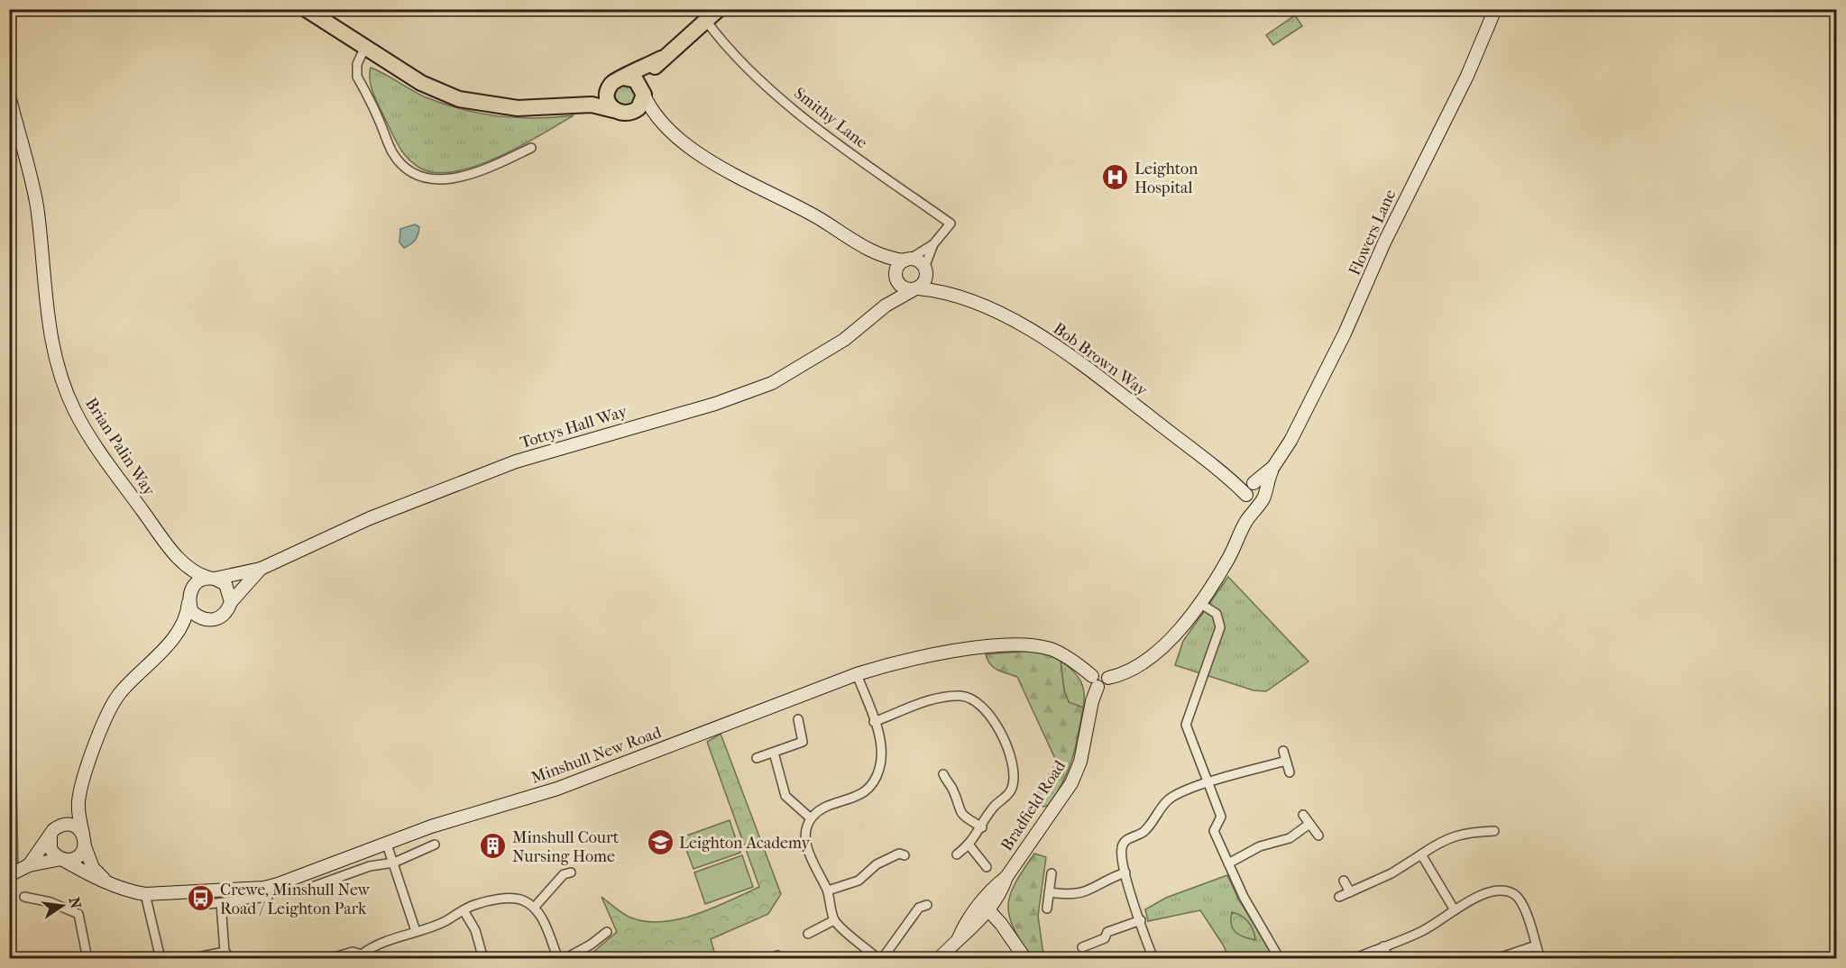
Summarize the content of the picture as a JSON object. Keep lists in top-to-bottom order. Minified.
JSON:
{"streets":{"street":["Smithy Lane","Flowers Lane","Bob Brown Way","Tottys Hall Way","Brian Palin Way","Minshull New Road","Bradfield Road"]},"crossings":[["Flowers Lane","Bob Brown Way"],["Bob Brown Way","Tottys Hall Way"],["Tottys Hall Way","Brian Palin Way"],["Minshull New Road","Bradfield Road"]],"places":{"hospital":["Leighton Hospital"],"school or university":["Leighton Academy"],"building":["Minshull Court Nursing Home"],"bus stop":["Crewe, Minshull New Road / Leighton Park"]},"north":"right"}
